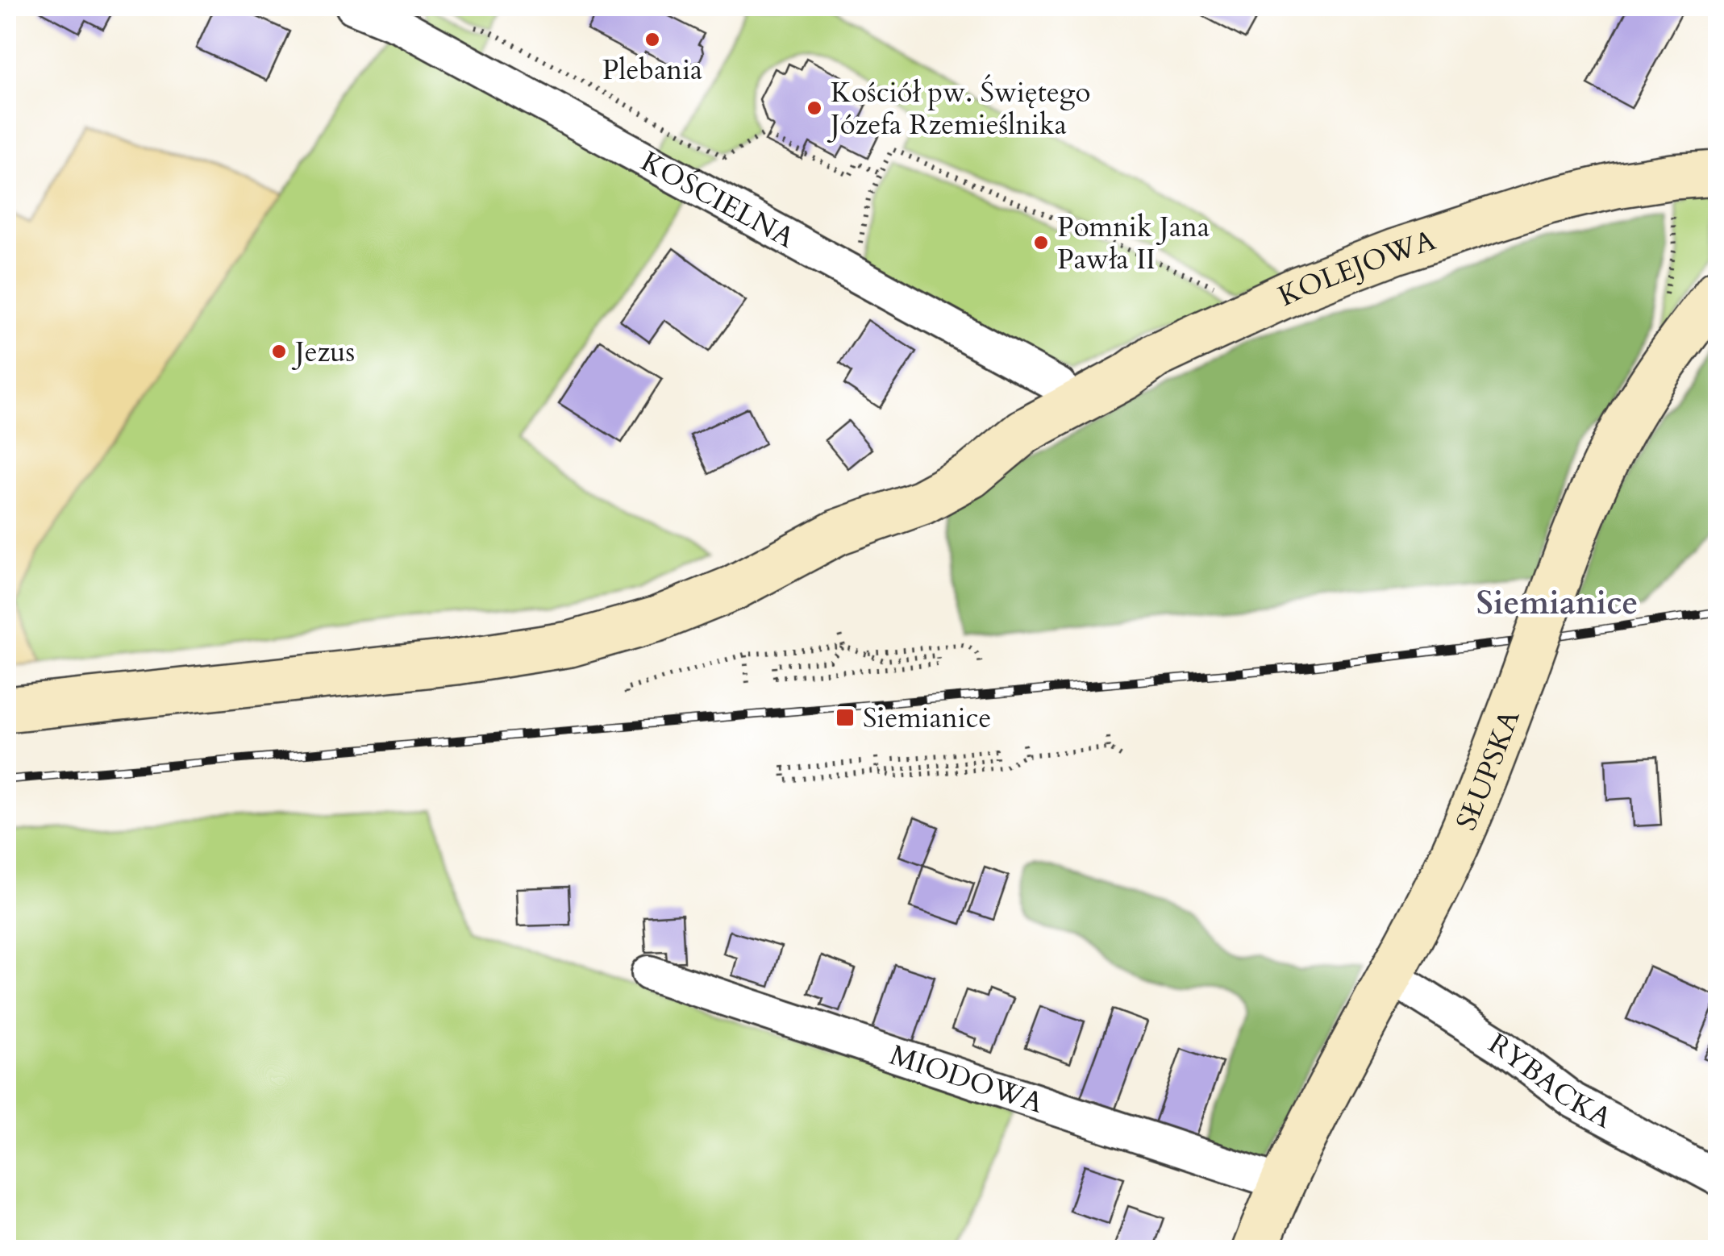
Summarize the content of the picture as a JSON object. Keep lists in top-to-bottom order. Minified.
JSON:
{"streets":{"street":["KOŚCIELNA","KOLEJOWA","SŁUPSKA","MIODOWA","RYBACKA"]},"crossings":[["KOŚCIELNA","KOLEJOWA"],["SŁUPSKA","MIODOWA"],["SŁUPSKA","RYBACKA"]],"districts":["Siemianice"],"places":{"other":["Plebania","Kościół pw. Świętego Józefa Rzemieślnika","Pomnik Jana Pawła II","Jezus"],"transit":["Siemianice"]}}
